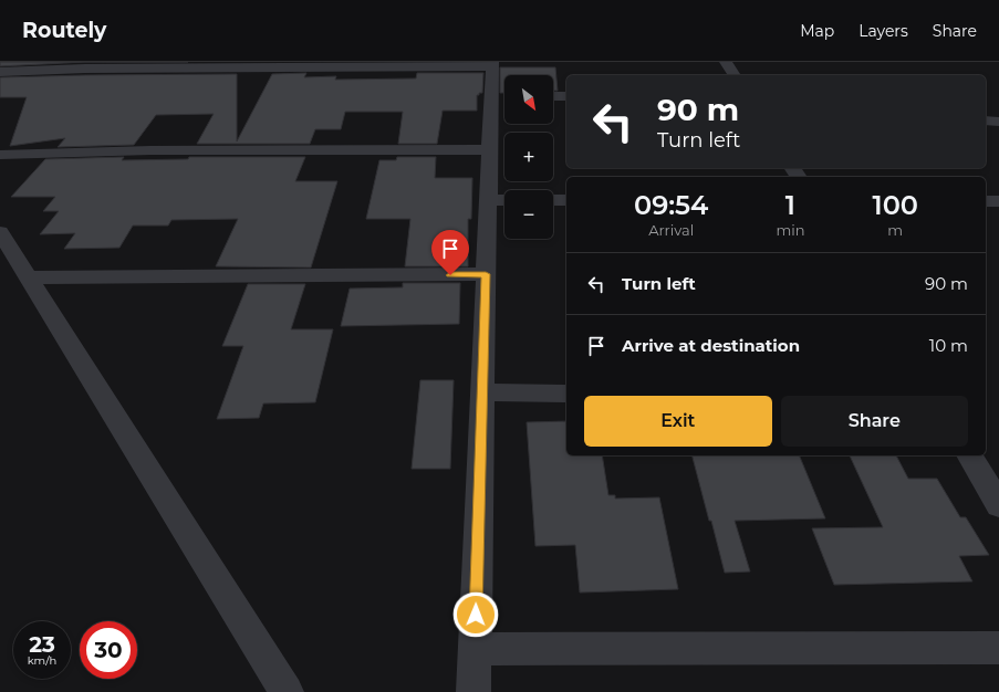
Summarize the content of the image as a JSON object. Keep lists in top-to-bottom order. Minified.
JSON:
{"north":"bottom right","page":{"header":"Routely","nav":["Map","Layers","Share"],"map_buttons":["+","−"],"turn":["90 m","Turn left"],"eta":["09:54","Arrival","1","min","100","m"],"list":[{"name":"Turn left","value":"90 m"},{"name":"Arrive at destination","value":"10 m"}],"buttons":["Exit","Share"],"speed":"23 km/h","limit":"30"}}
